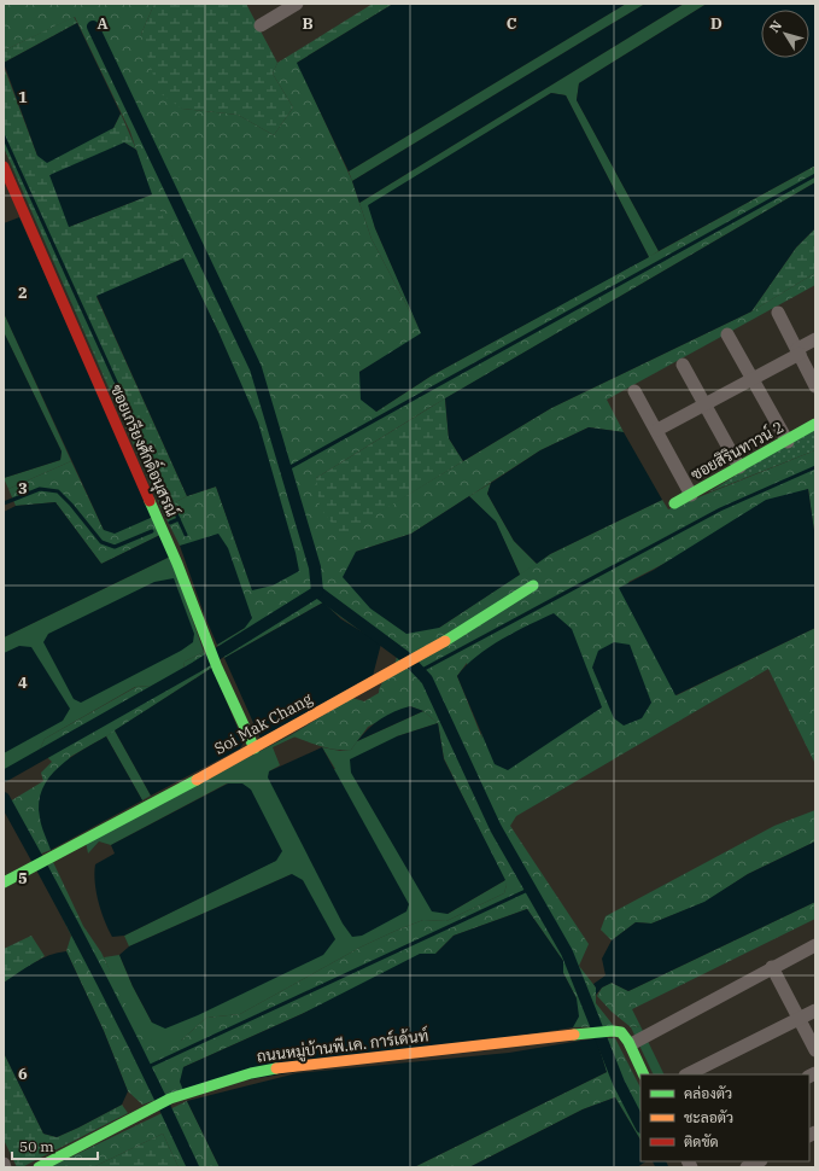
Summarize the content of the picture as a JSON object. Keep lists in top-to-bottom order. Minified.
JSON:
{"streets":{"street":["ซอยเกรียงศักดิ์อนุสรณ์","ซอยสิรินทาวน์ 2","Soi Mak Chang","ถนนหมู่บ้านพี.เค. การ์เด้นท์"]},"crossings":[["ซอยเกรียงศักดิ์อนุสรณ์","Soi Mak Chang"]],"legend":["คล่องตัว","ชะลอตัว","ติดขัด"],"scale_bar":"50 m","north":"top left","grid":{"columns":["A","B","C","D"],"rows":["1","2","3","4","5","6"]}}
